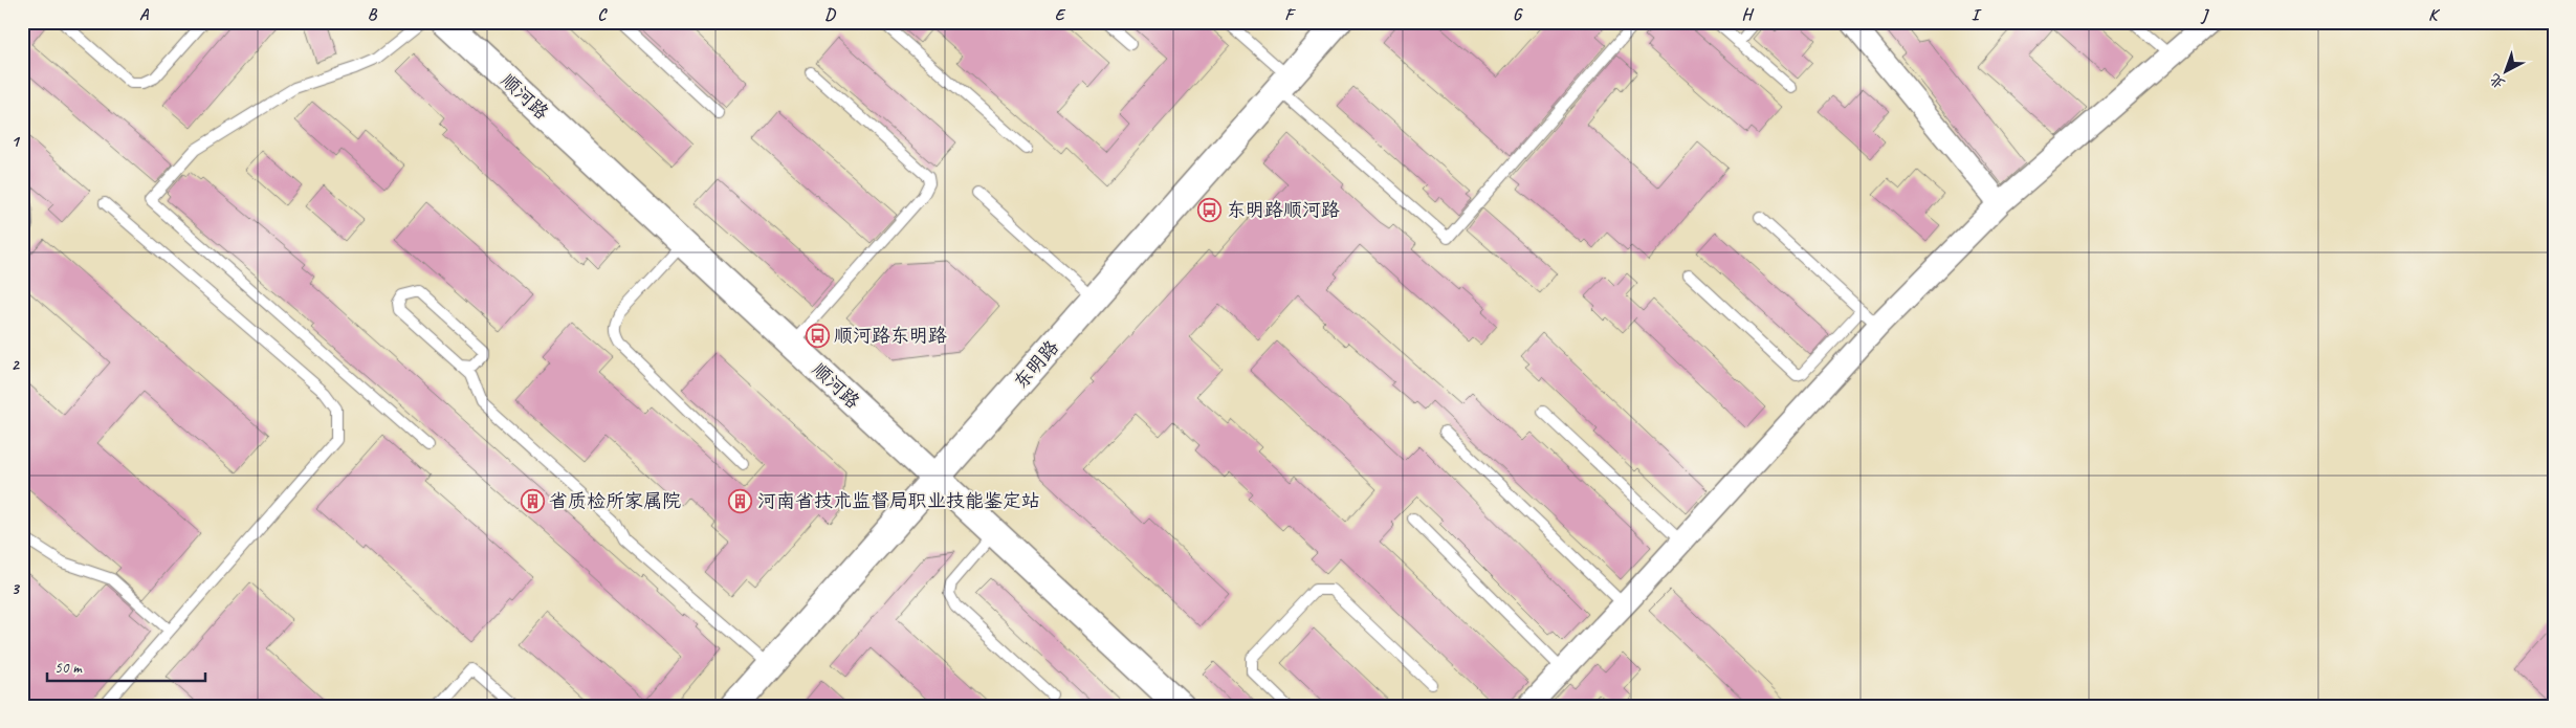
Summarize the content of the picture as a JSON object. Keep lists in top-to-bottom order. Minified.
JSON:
{"streets":{"street":["顺河路","东明路"]},"crossings":[["顺河路","东明路"]],"places":{"bus stop":["东明路顺河路","顺河路东明路"],"building":["省质检所家属院","河南省技术监督局职业技能鉴定站"]},"scale_bar":"50 m","north":"bottom left","grid":{"columns":["A","B","C","D","E","F","G","H","I","J","K"],"rows":["1","2","3"]}}
